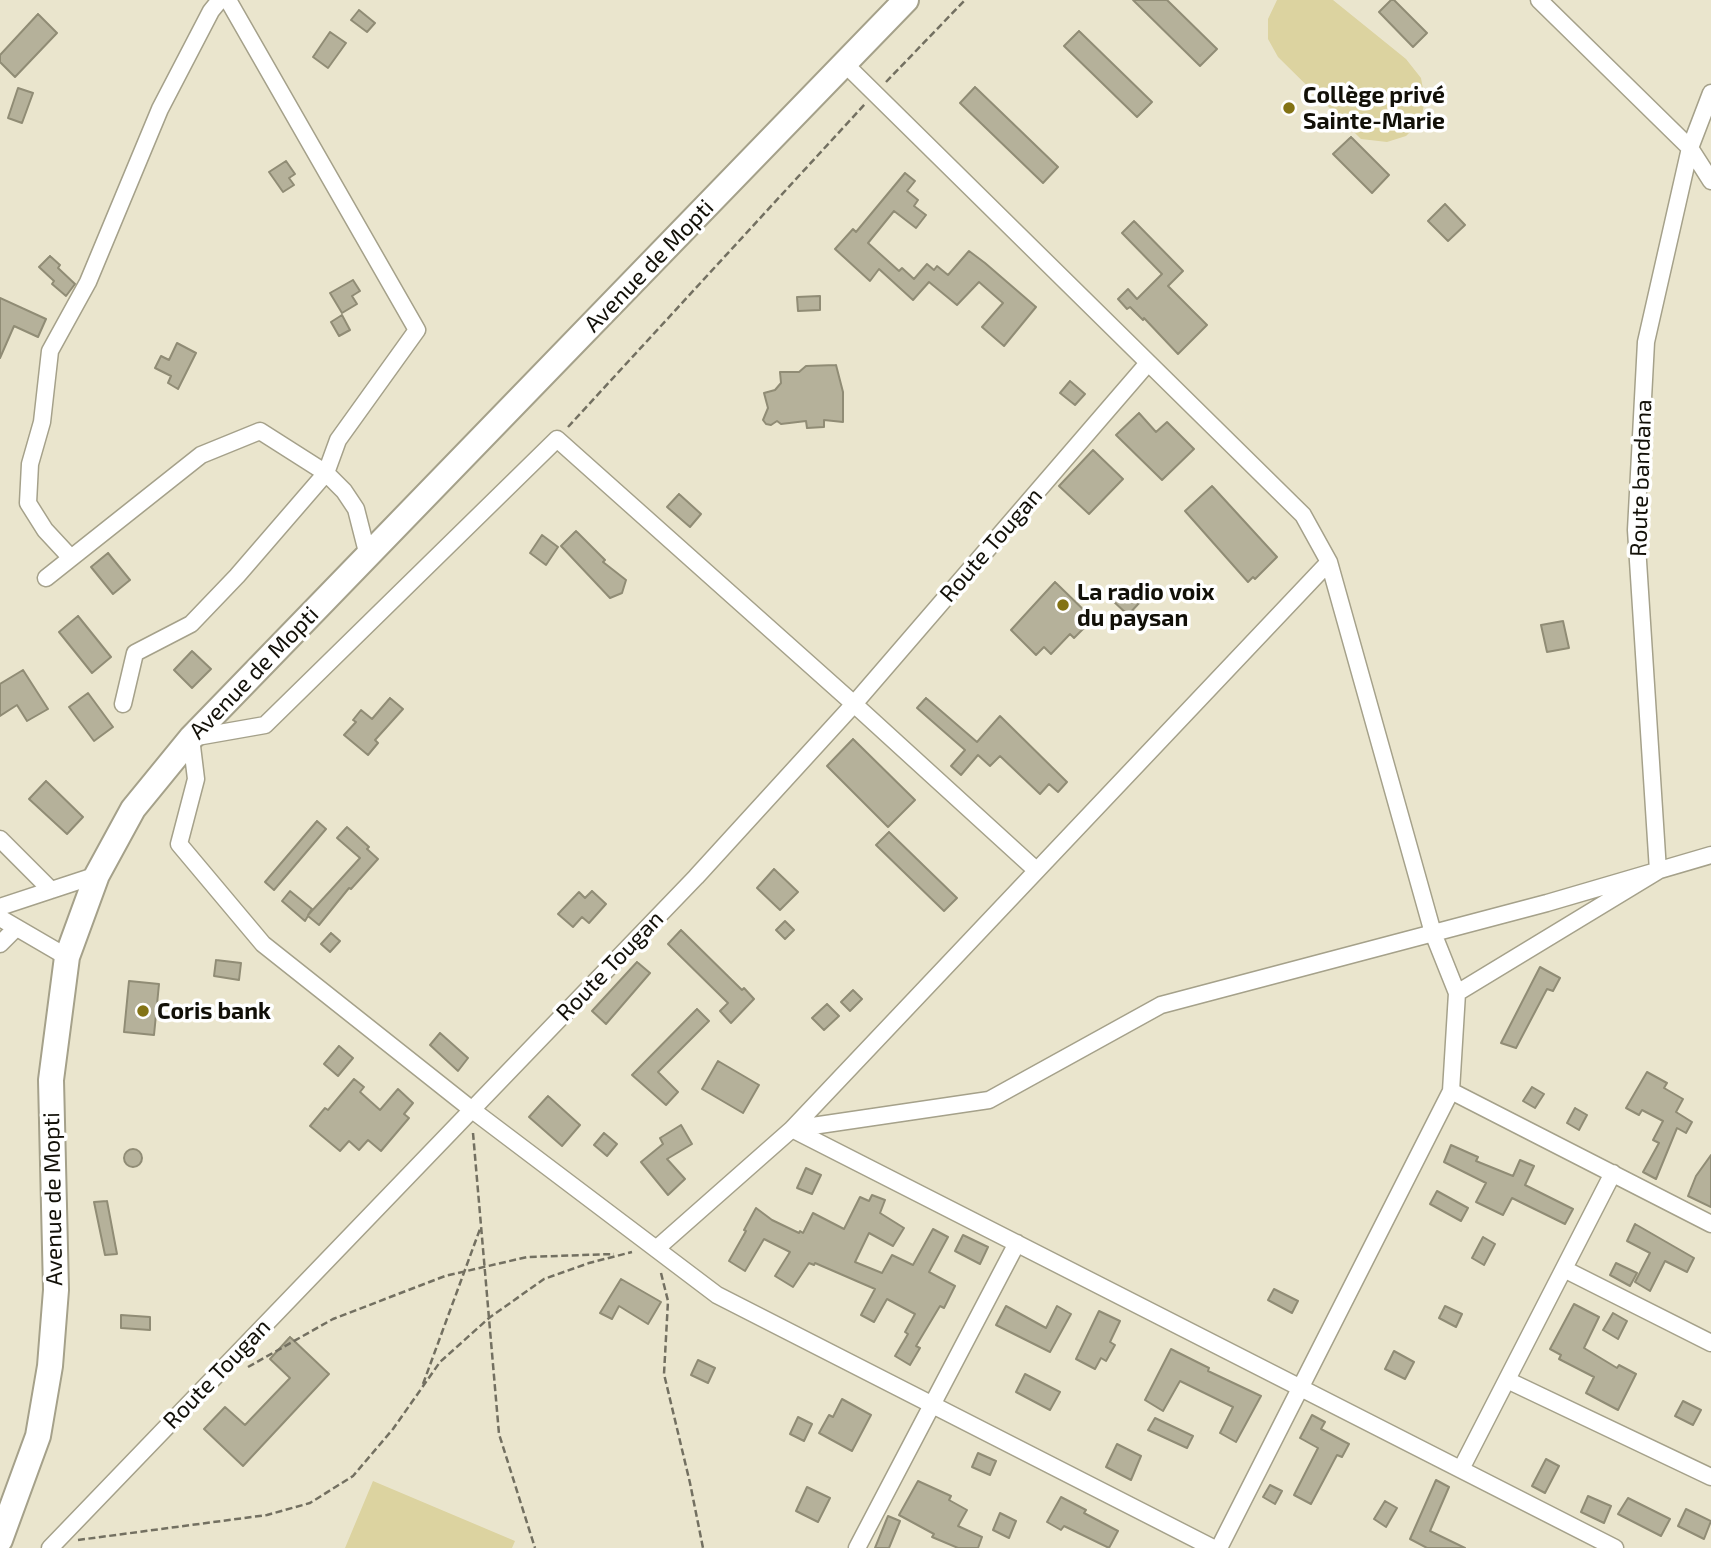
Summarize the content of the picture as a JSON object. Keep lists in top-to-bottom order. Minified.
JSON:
{"streets":{"main road":["Avenue de Mopti"],"street":["Route bandana","Route Tougan"]},"places":["Collège privé Sainte-Marie","La radio voix du paysan","Coris bank"]}
